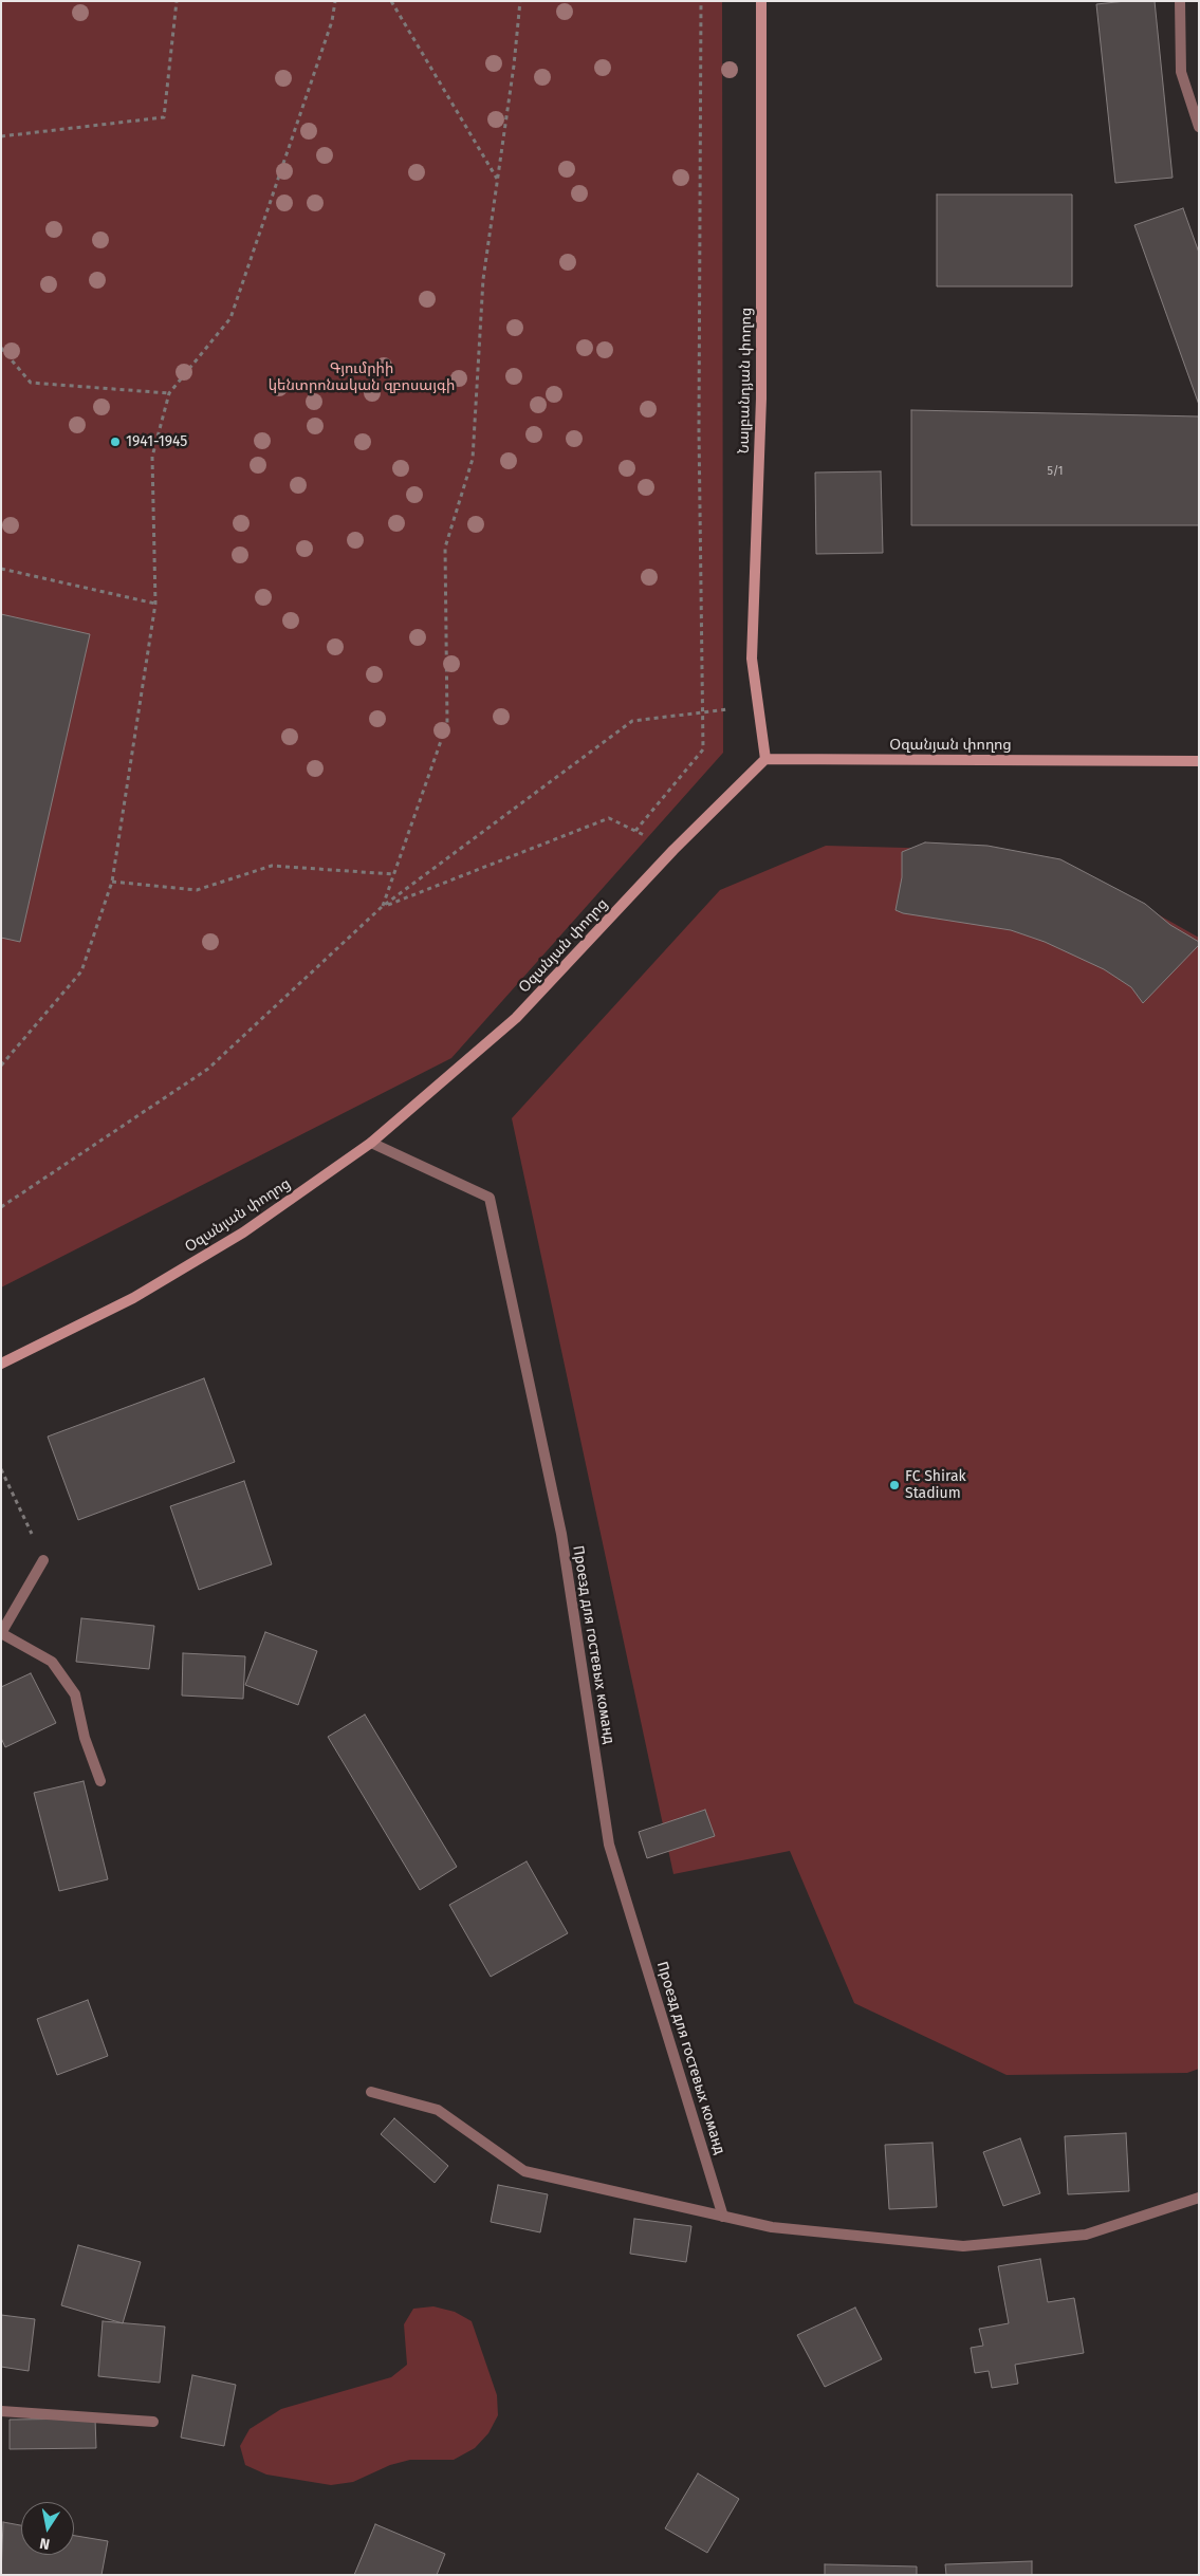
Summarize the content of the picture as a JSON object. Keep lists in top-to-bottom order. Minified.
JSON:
{"streets":{"main road":["Նալբանդյան փողոց","Օզանյան փողոց"],"street":["Проезд для гостевых команд"]},"crossings":[["Նալբանդյան փողոց","Օզանյան փողոց"],["Օզանյան փողոց","Проезд для гостевых команд"]],"parks":["Գյումրիի կենտրոնական զբոսայգի"],"places":["1941-1945","FC Shirak Stadium"],"house_numbers":["5/1"],"north":"bottom"}
